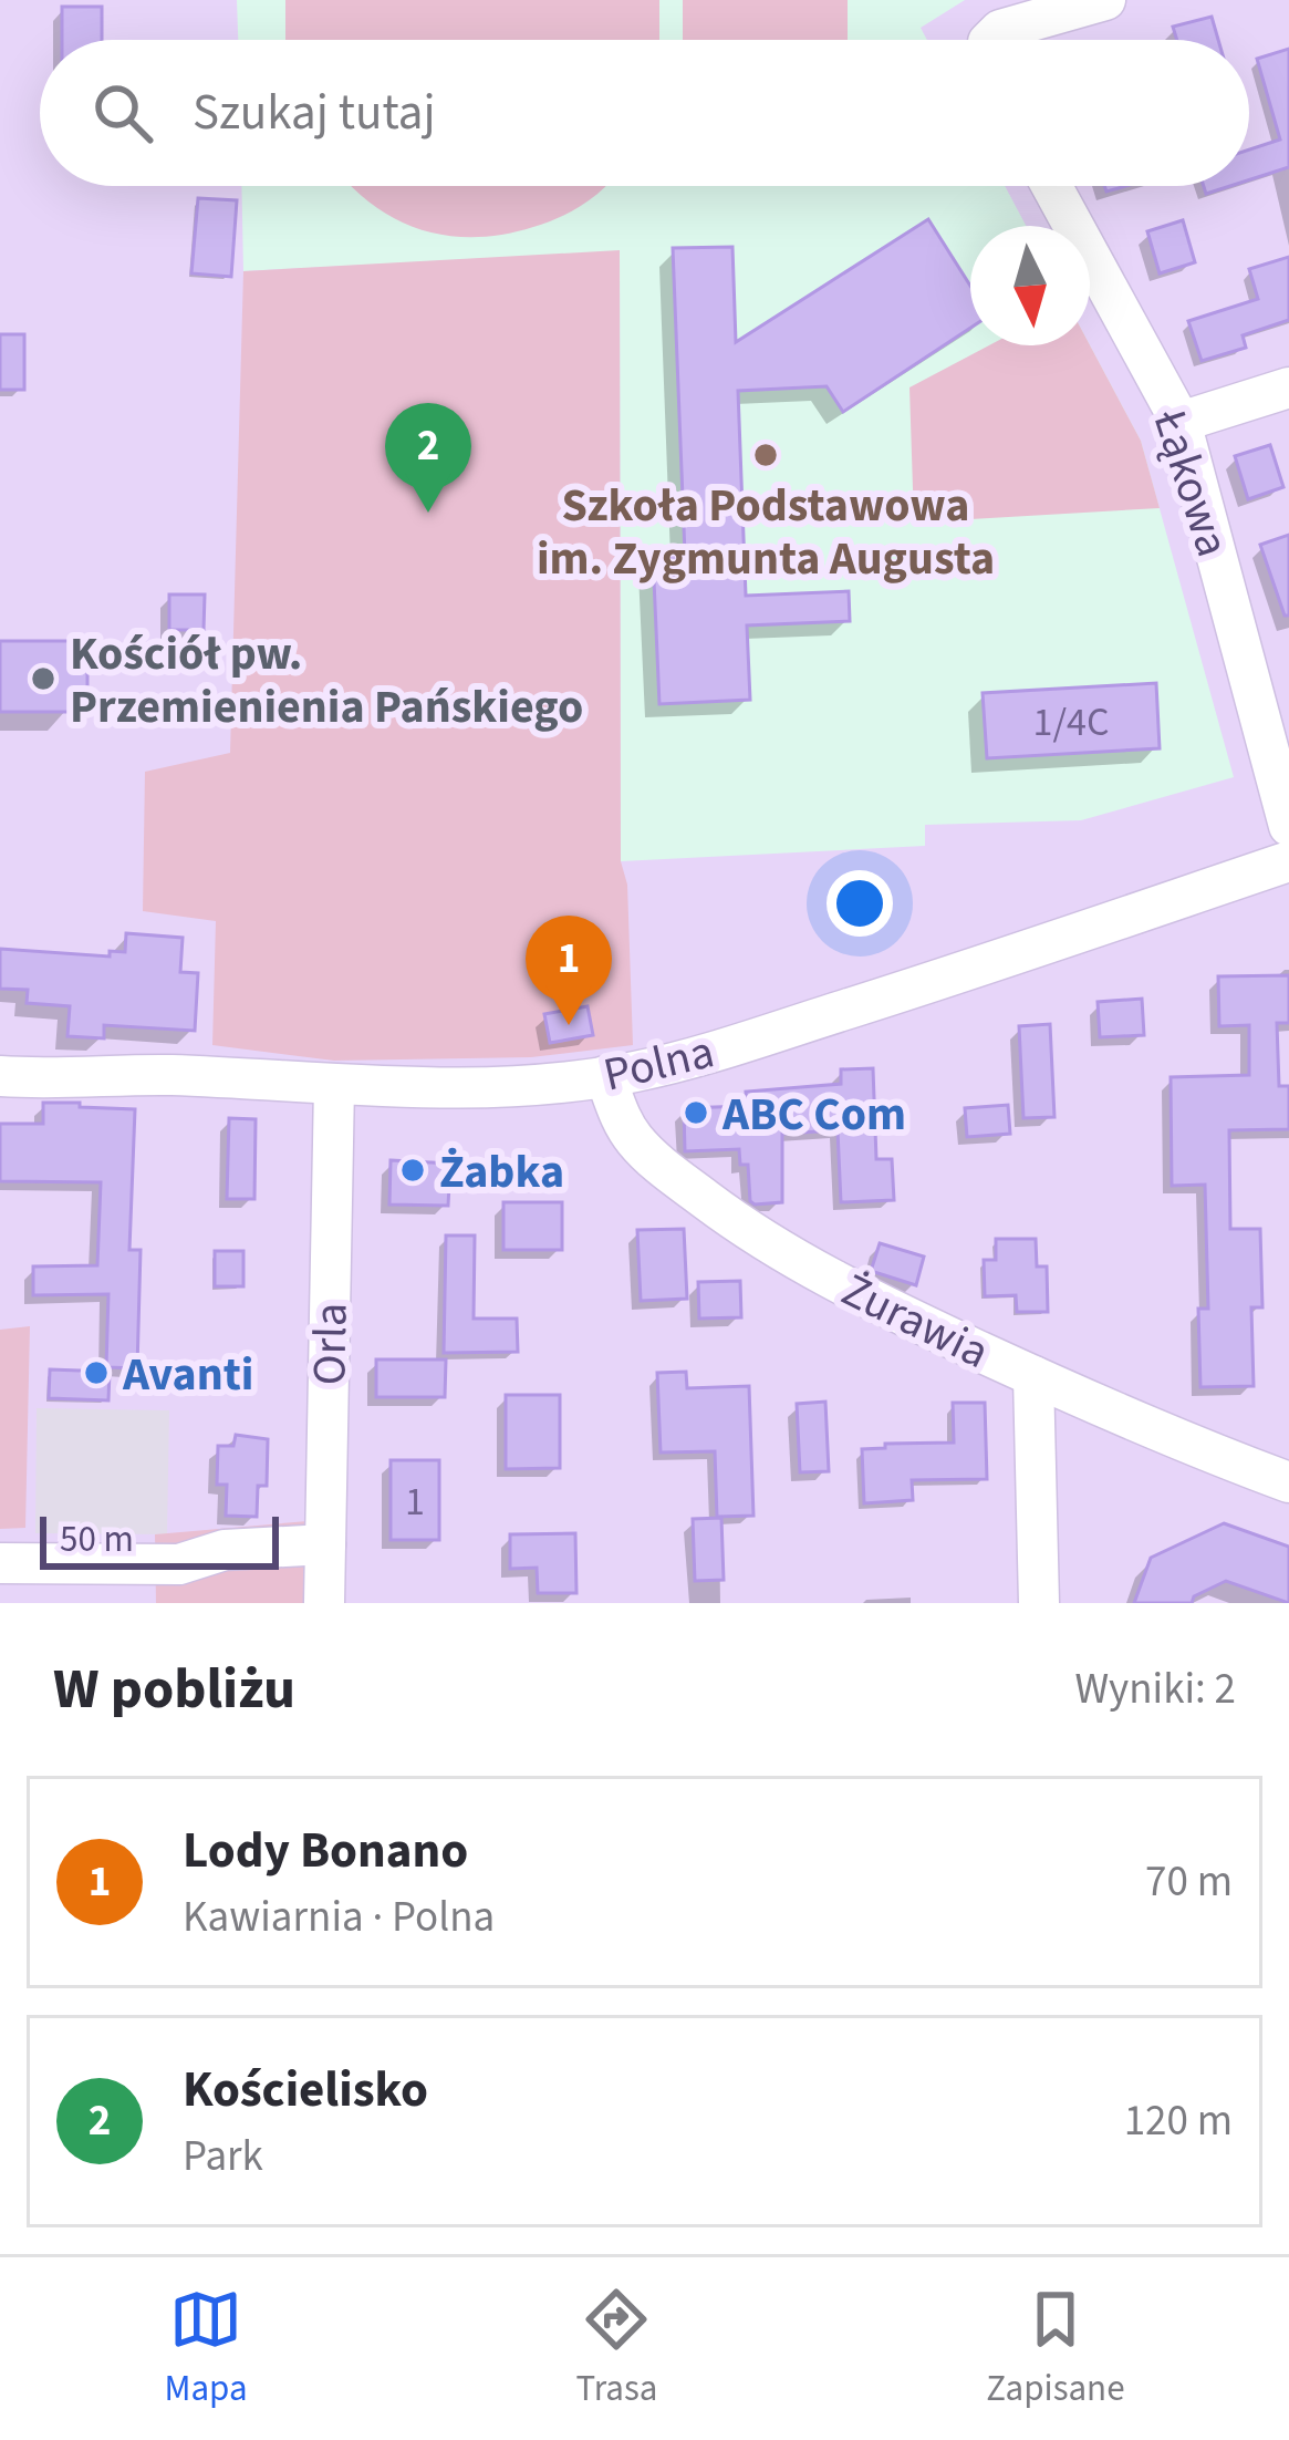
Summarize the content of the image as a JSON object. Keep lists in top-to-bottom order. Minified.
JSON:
{"streets":{"street":["Łąkowa","Polna","Żurawia","Orla"]},"crossings":[["Polna","Żurawia"],["Polna","Orla"]],"places":["Szkoła Podstawowa im. Zygmunta Augusta","Kościół pw. Przemienienia Pańskiego","ABC Com","Żabka","Avanti"],"house_numbers":["1/4C","1"],"scale_bar":"50 m","north":"bottom","page":{"search":"Szukaj tutaj","pins":["2","1"],"scale":"50 m","heading":["W pobliżu","Wyniki: 2"],"list":[{"mark":"1","name":"Lody Bonano","note":"Kawiarnia · Polna","value":"70 m"},{"mark":"2","name":"Kościelisko","note":"Park","value":"120 m"}],"nav":["Mapa","Trasa","Zapisane"]}}
